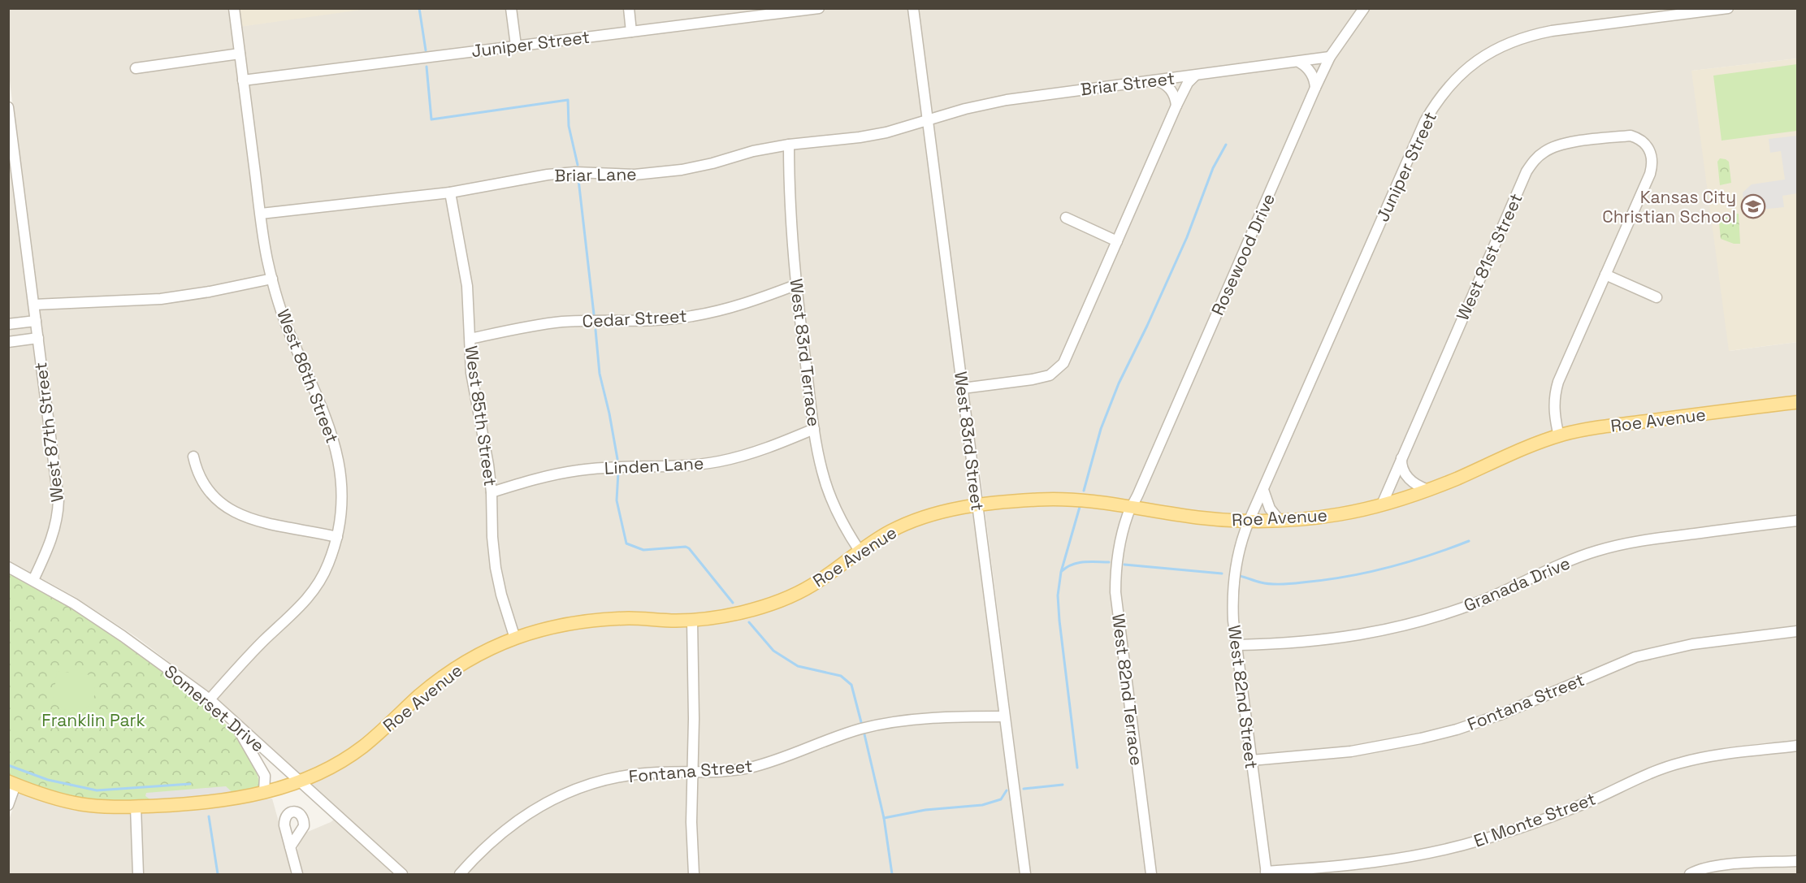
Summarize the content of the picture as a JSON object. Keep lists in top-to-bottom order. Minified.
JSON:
{"streets":{"main road":["Roe Avenue"],"street":["Juniper Street","Briar Street","Briar Lane","Rosewood Drive","West 81st Street","Cedar Street","West 83rd Terrace","West 86th Street","West 85th Street","West 87th Street","West 83rd Street","Linden Lane","Granada Drive","West 82nd Terrace","West 82nd Street","Fontana Street","Somerset Drive","El Monte Street"]},"crossings":[["Juniper Street","West 86th Street"],["Juniper Street","Roe Avenue"],["Juniper Street","West 82nd Street"],["Briar Street","Briar Lane"],["Briar Street","Rosewood Drive"],["Briar Street","West 83rd Street"],["Briar Lane","West 83rd Terrace"],["Briar Lane","West 86th Street"],["Briar Lane","West 85th Street"],["Briar Lane","West 83rd Street"],["Rosewood Drive","Roe Avenue"],["Rosewood Drive","West 82nd Terrace"],["West 81st Street","Roe Avenue"],["Cedar Street","West 83rd Terrace"],["Cedar Street","West 85th Street"],["West 83rd Terrace","Roe Avenue"],["West 83rd Terrace","Linden Lane"],["West 86th Street","Somerset Drive"],["West 85th Street","Roe Avenue"],["West 85th Street","Linden Lane"],["Roe Avenue","West 83rd Street"],["Roe Avenue","West 82nd Terrace"],["Roe Avenue","West 82nd Street"],["Roe Avenue","Somerset Drive"],["West 87th Street","Somerset Drive"],["West 83rd Street","Fontana Street"],["Granada Drive","West 82nd Street"],["West 82nd Street","Fontana Street"],["West 82nd Street","El Monte Street"]],"parks":["Franklin Park"],"places":{"school or university":["Kansas City Christian School"]}}
